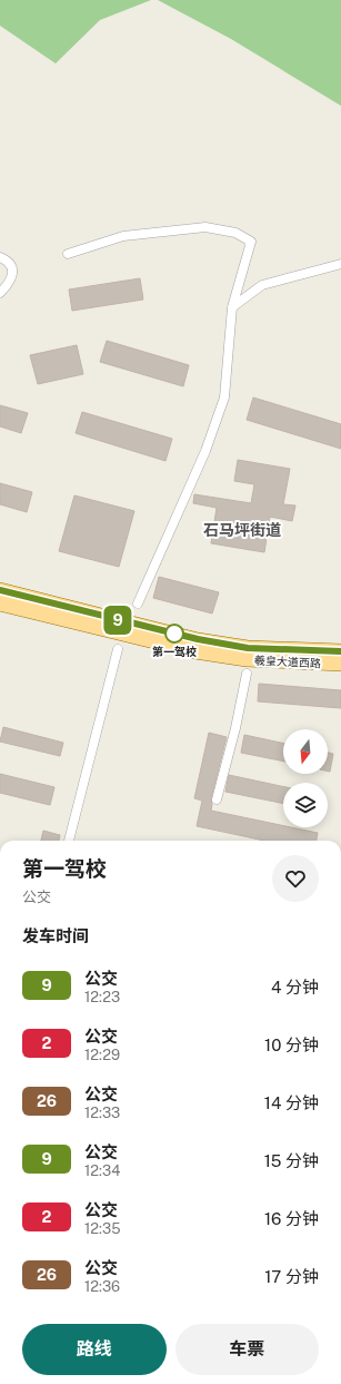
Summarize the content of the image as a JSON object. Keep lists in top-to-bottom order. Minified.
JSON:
{"streets":{"main road":["羲皇大道西路"]},"districts":["石马坪街道"],"places":["第一驾校"],"lines":["bus line 9"],"north":"bottom","page":{"on_map":"9","heading":[["第一驾校","公交"],"发车时间"],"list":[{"mark":"9","name":"公交","note":"12:23","value":"4 分钟"},{"mark":"2","name":"公交","note":"12:29","value":"10 分钟"},{"mark":"26","name":"公交","note":"12:33","value":"14 分钟"},{"mark":"9","name":"公交","note":"12:34","value":"15 分钟"},{"mark":"2","name":"公交","note":"12:35","value":"16 分钟"},{"mark":"26","name":"公交","note":"12:36","value":"17 分钟"}],"buttons":["路线","车票"]}}
